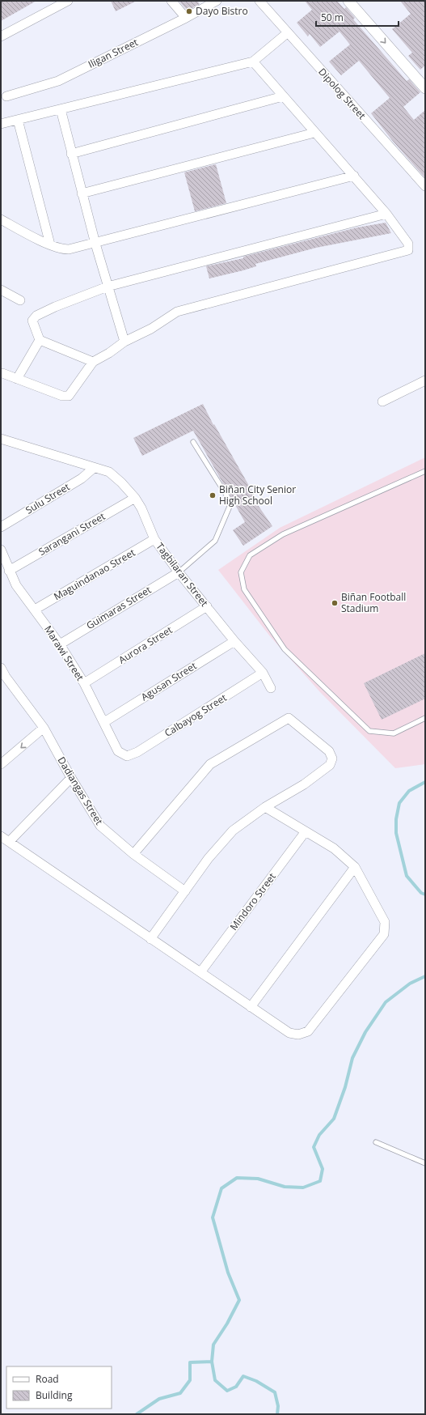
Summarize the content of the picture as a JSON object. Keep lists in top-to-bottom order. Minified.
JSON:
{"streets":{"street":["Iligan Street","Dipolog Street","Sulu Street","Sarangani Street","Maguindanao Street","Tagbilaran Street","Guimaras Street","Aurora Street","Marawi Street","Agusan Street","Calbayog Street","Dadiangas Street","Mindoro Street"]},"crossings":[["Sulu Street","Tagbilaran Street"],["Sarangani Street","Tagbilaran Street"],["Sarangani Street","Marawi Street"],["Maguindanao Street","Tagbilaran Street"],["Maguindanao Street","Marawi Street"],["Tagbilaran Street","Guimaras Street"],["Tagbilaran Street","Aurora Street"],["Tagbilaran Street","Agusan Street"],["Tagbilaran Street","Calbayog Street"],["Guimaras Street","Marawi Street"],["Aurora Street","Marawi Street"],["Marawi Street","Agusan Street"],["Marawi Street","Calbayog Street"]],"places":["Dayo Bistro","Biñan City Senior High School","Biñan Football Stadium"],"legend":["Road","Building"],"scale_bar":"50 m"}
